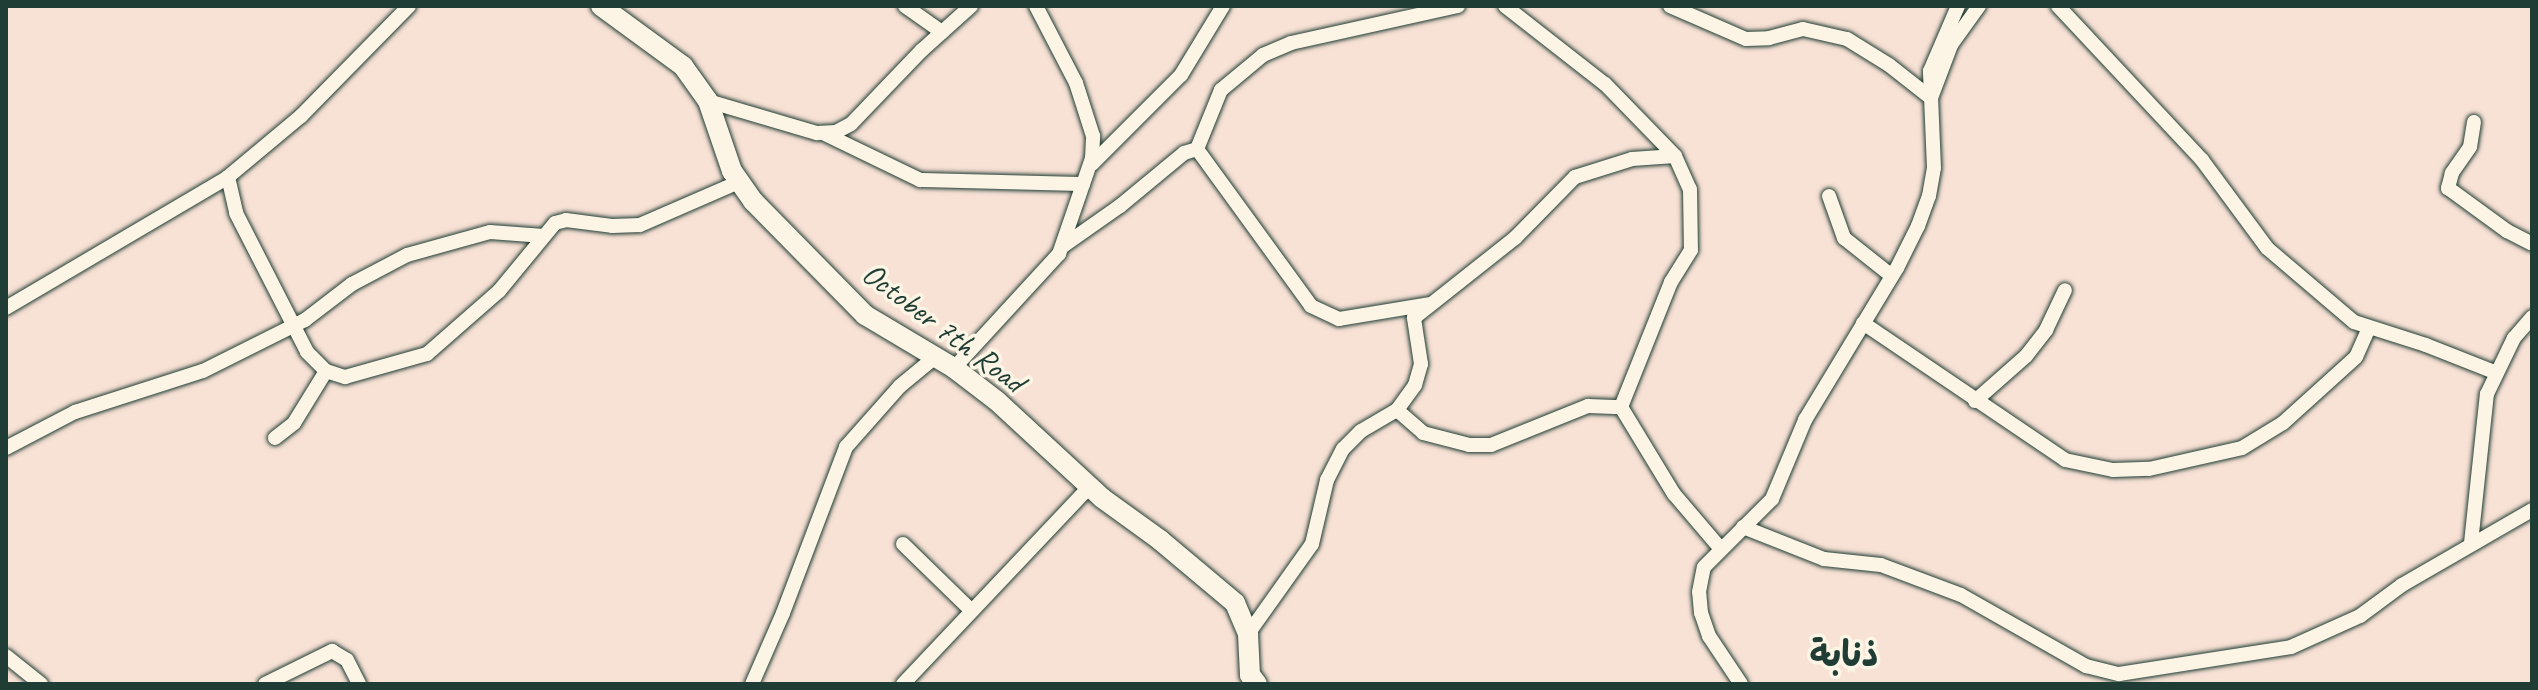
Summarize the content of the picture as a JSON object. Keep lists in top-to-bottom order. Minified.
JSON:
{"streets":{"street":["October 7th Road"]},"districts":["ذنابة"]}
